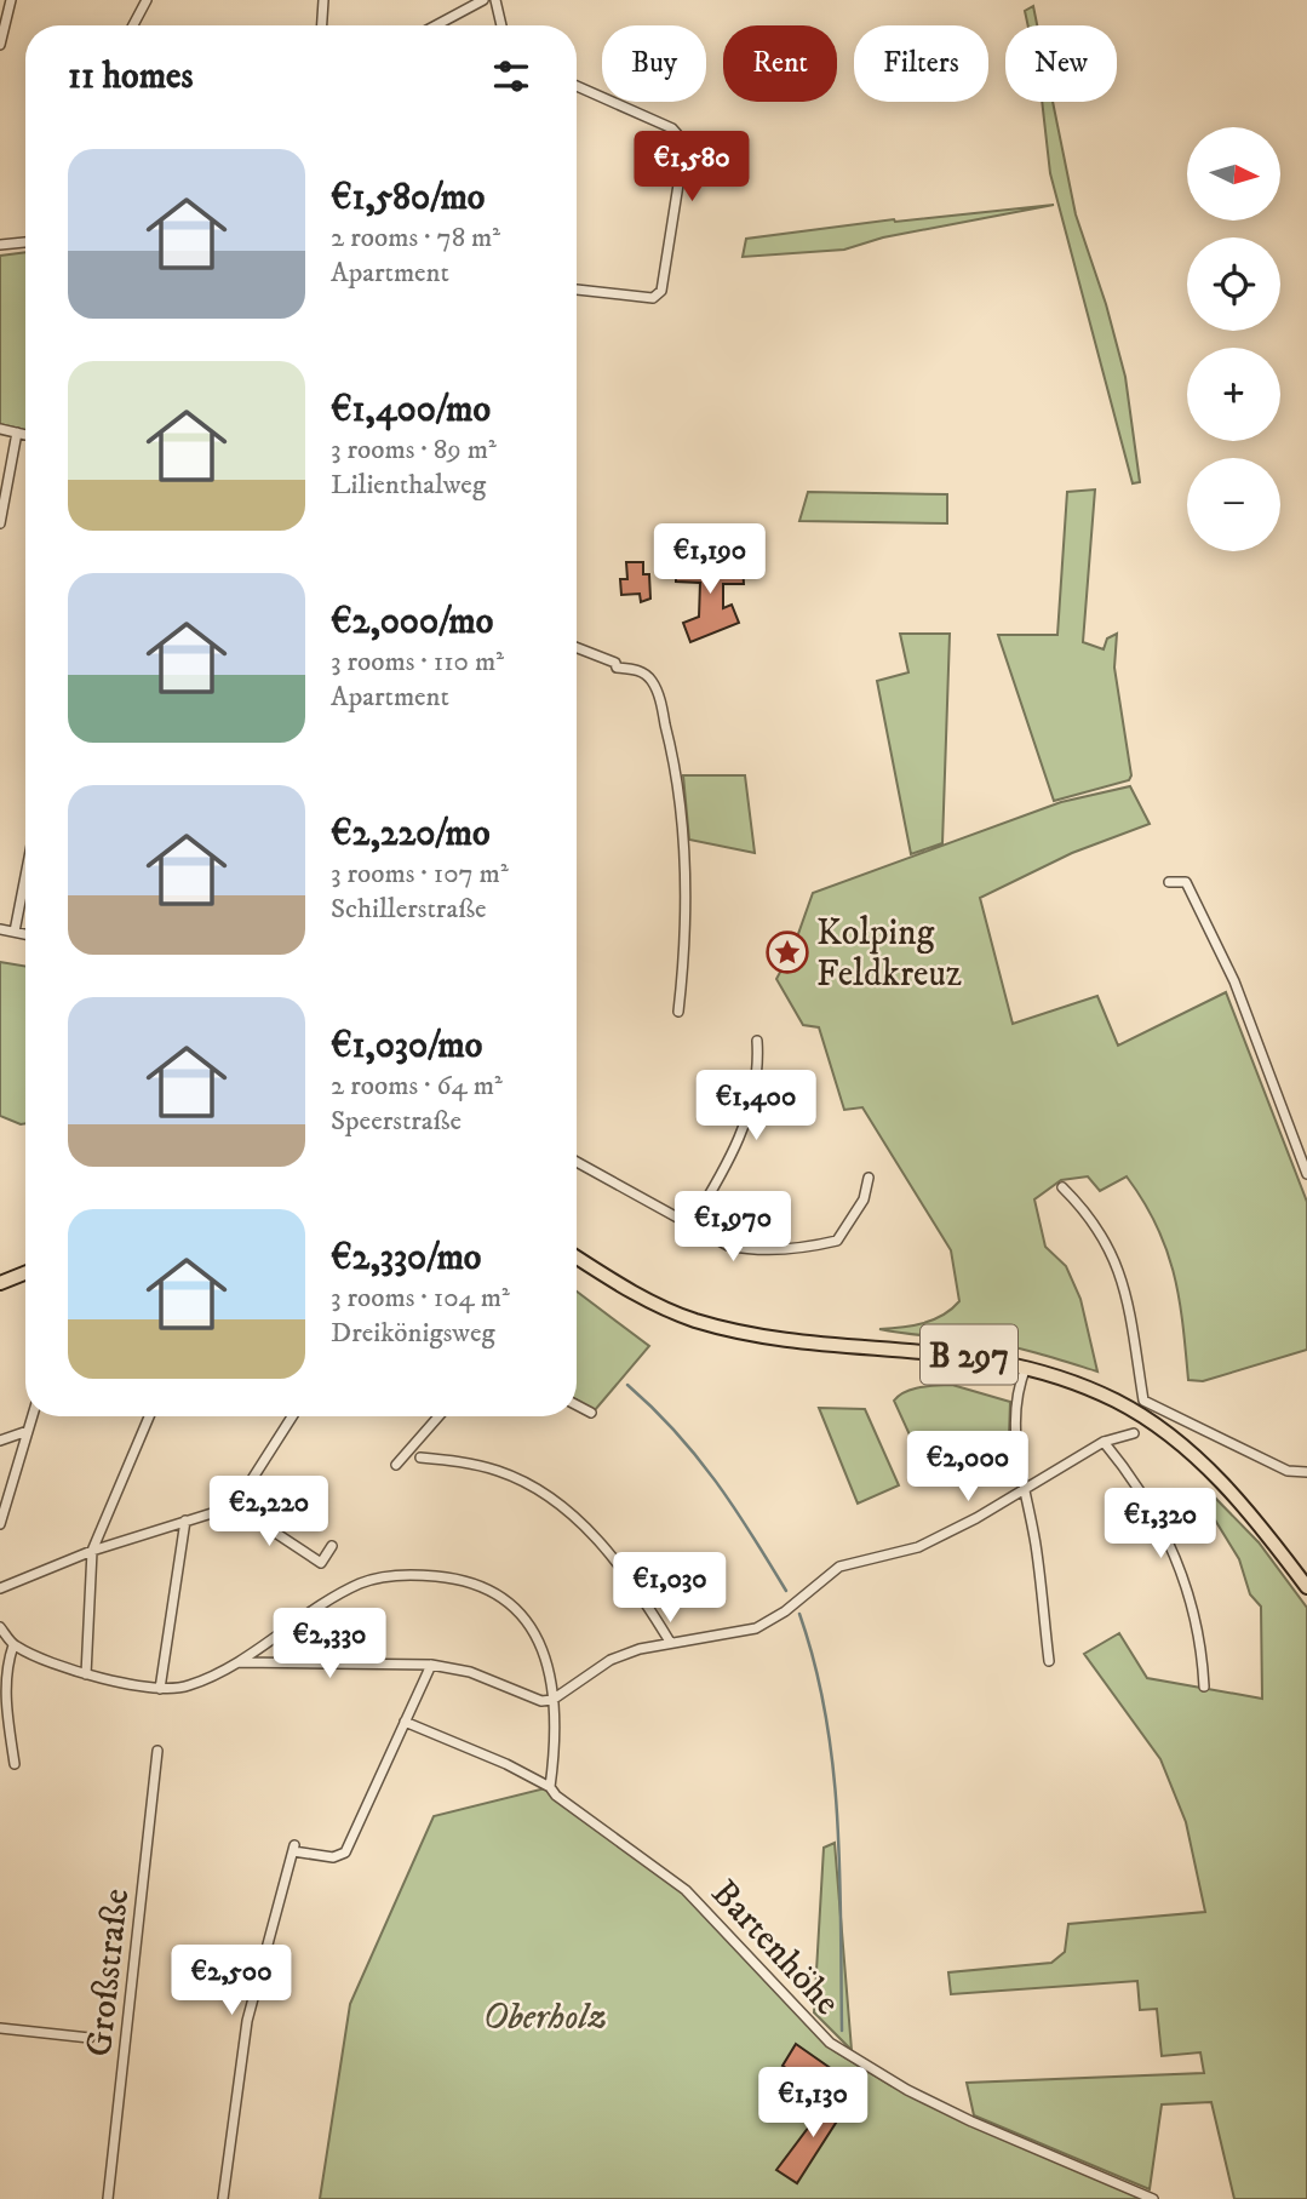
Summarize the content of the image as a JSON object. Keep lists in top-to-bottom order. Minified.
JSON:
{"streets":{"main road":["B 297"],"street":["Bartenhöhe","Großstraße"]},"parks":["Oberholz"],"places":{"place":["Kolping Feldkreuz"]},"north":"right","page":{"chip":["Buy","Rent","Filters","New"],"heading":"11 homes","map_buttons":["+","−"],"list":[{"name":"€1,580/mo","note":"2 rooms · 78 m² · Apartment"},{"name":"€1,400/mo","note":"3 rooms · 89 m² · Lilienthalweg"},{"name":"€2,000/mo","note":"3 rooms · 110 m² · Apartment"},{"name":"€2,220/mo","note":"3 rooms · 107 m² · Schillerstraße"},{"name":"€1,030/mo","note":"2 rooms · 64 m² · Speerstraße"},{"name":"€2,330/mo","note":"3 rooms · 104 m² · Dreikönigsweg"}],"price":["€1,580","€1,190","€1,400","€1,970","€2,000","€2,220","€1,320","€1,030","€2,330","€2,500","€1,130"]}}
